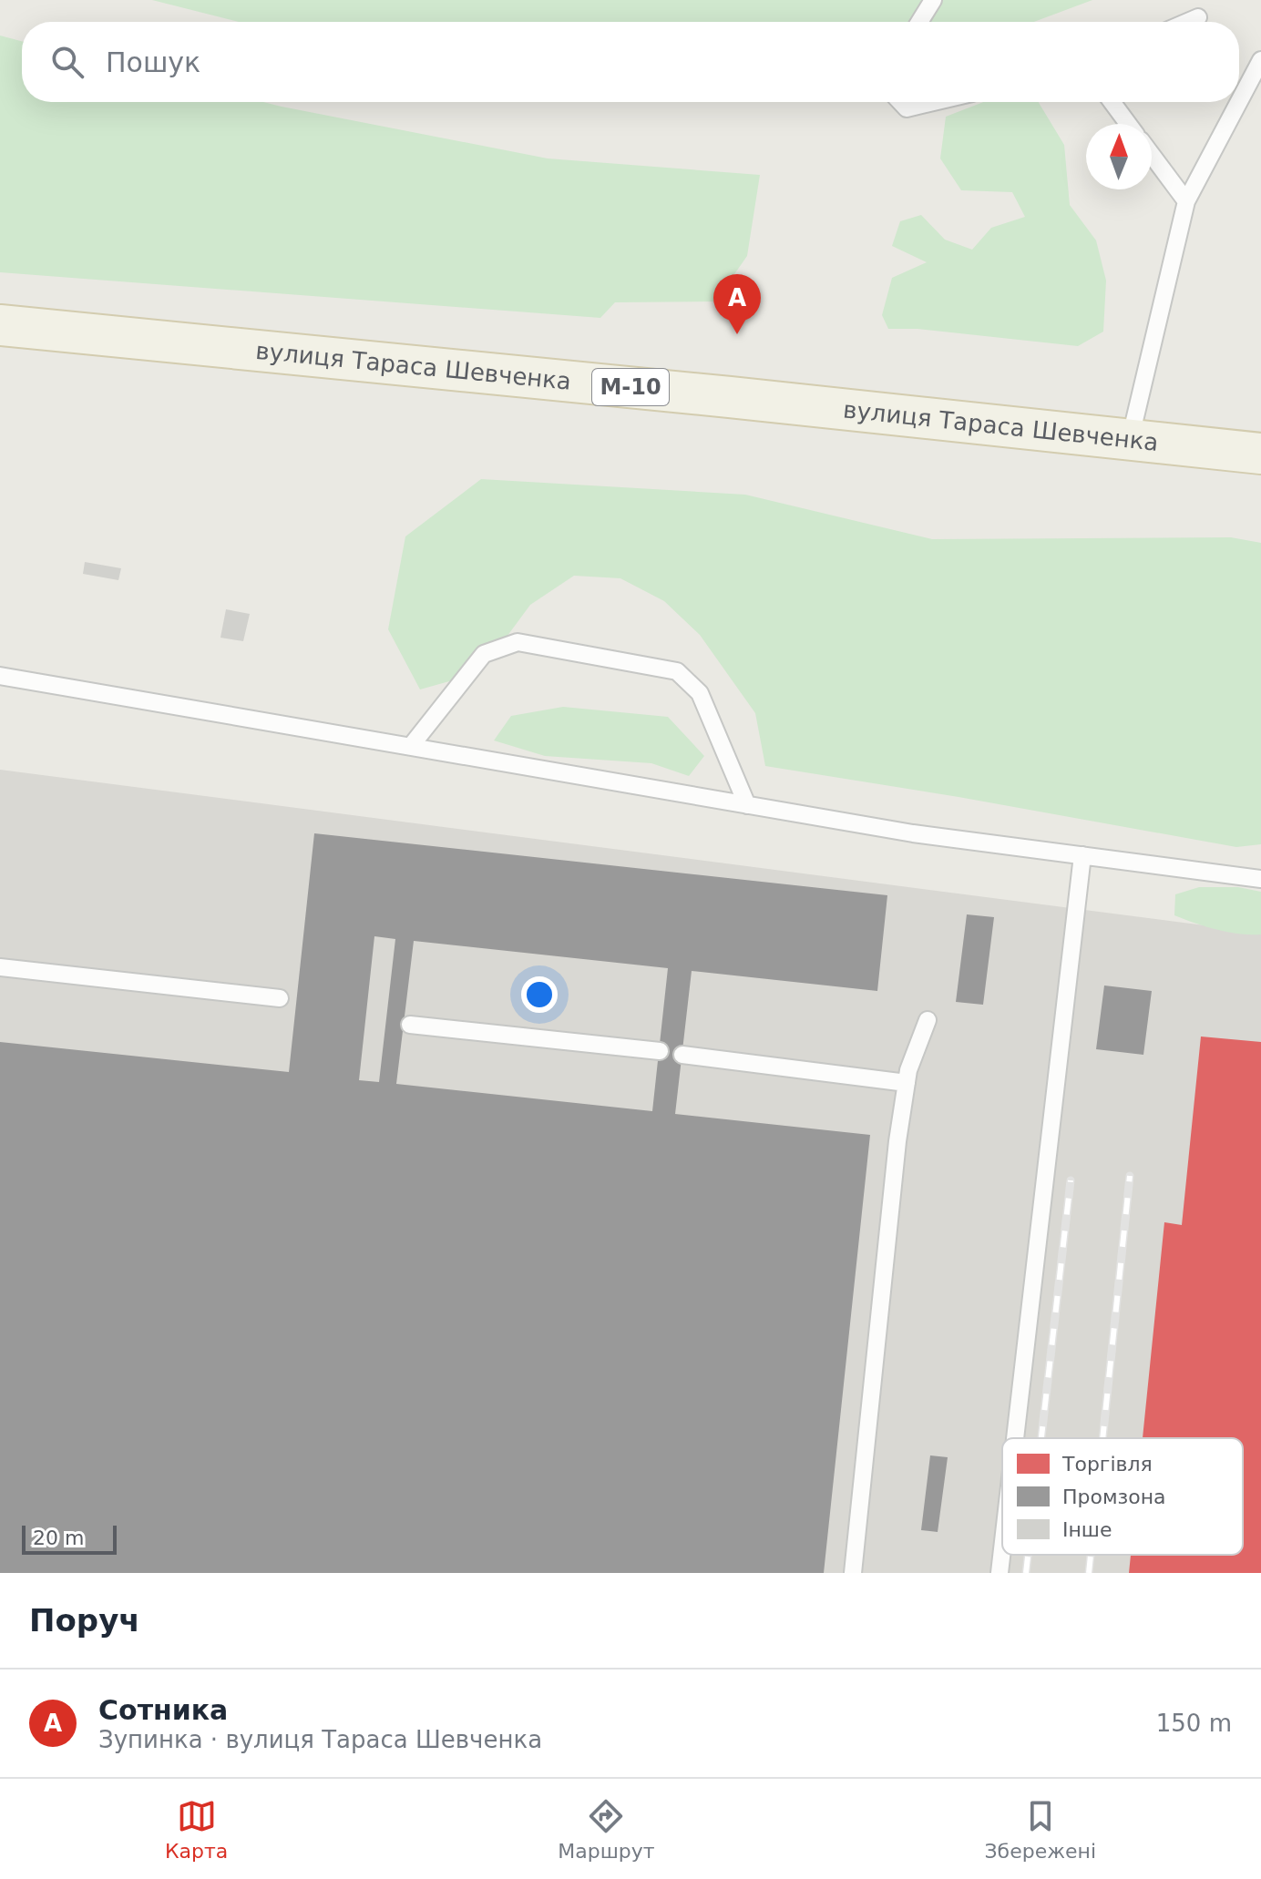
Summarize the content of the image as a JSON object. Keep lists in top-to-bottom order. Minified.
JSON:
{"streets":{"main road":["вулиця Тараса Шевченка","М-10"]},"legend":["Торгівля","Промзона","Інше"],"scale_bar":"20 m","north":"top","page":{"search":"Пошук","pins":"A","scale":"20 m","heading":"Поруч","list":[{"mark":"A","name":"Сотника","note":"Зупинка · вулиця Тараса Шевченка","value":"150 m"}],"nav":["Карта","Маршрут","Збережені"]}}
